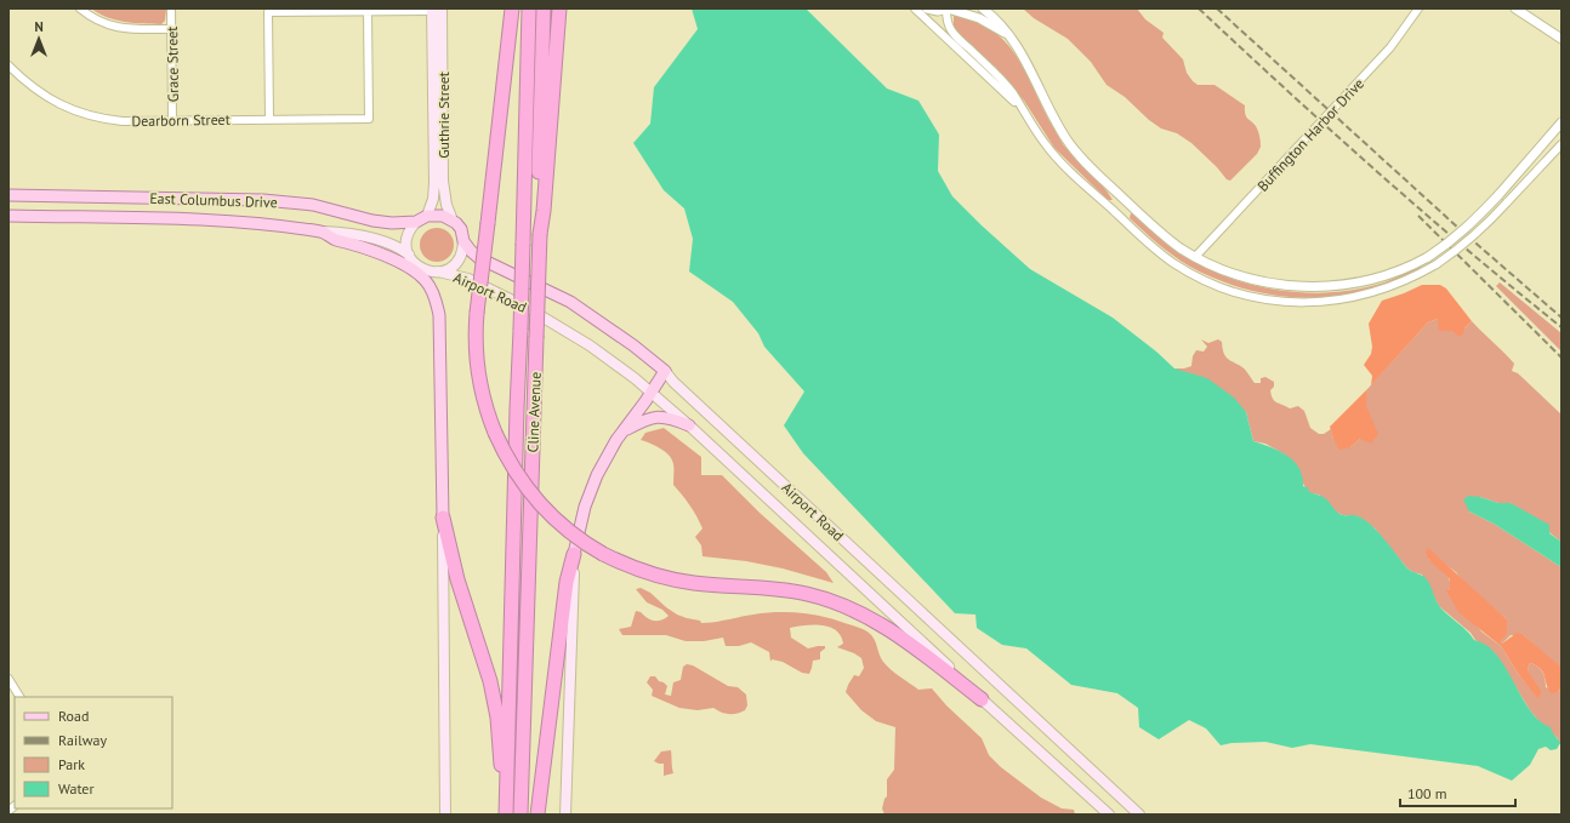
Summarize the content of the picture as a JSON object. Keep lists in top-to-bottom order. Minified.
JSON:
{"streets":{"highway":["Cline Avenue"],"main road":["Guthrie Street","East Columbus Drive","Airport Road"],"street":["Grace Street","Dearborn Street","Buffington Harbor Drive"]},"crossings":[["Grace Street","Dearborn Street"],["Guthrie Street","East Columbus Drive"],["Guthrie Street","Airport Road"],["East Columbus Drive","Airport Road"]],"legend":["Road","Railway","Park","Water"],"scale_bar":"100 m","north":"top"}
